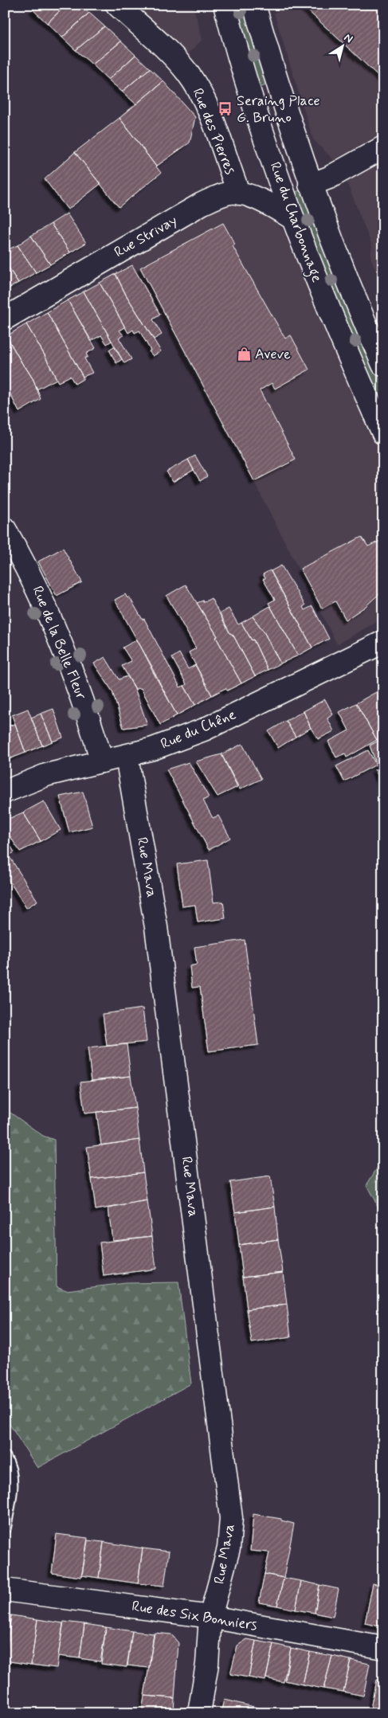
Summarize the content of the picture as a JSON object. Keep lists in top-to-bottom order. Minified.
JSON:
{"streets":{"street":["Rue des Pierres","Rue du Charbonnage","Rue Strivay","Rue de la Belle Fleur","Rue du Chêne","Rue Mava","Rue des Six Bonniers"]},"crossings":[["Rue des Pierres","Rue Strivay"],["Rue du Charbonnage","Rue Strivay"],["Rue de la Belle Fleur","Rue du Chêne"],["Rue du Chêne","Rue Mava"],["Rue Mava","Rue des Six Bonniers"]],"places":{"bus stop":["Seraing Place G. Bruno"],"shop":["Aveve"]},"north":"top right"}
